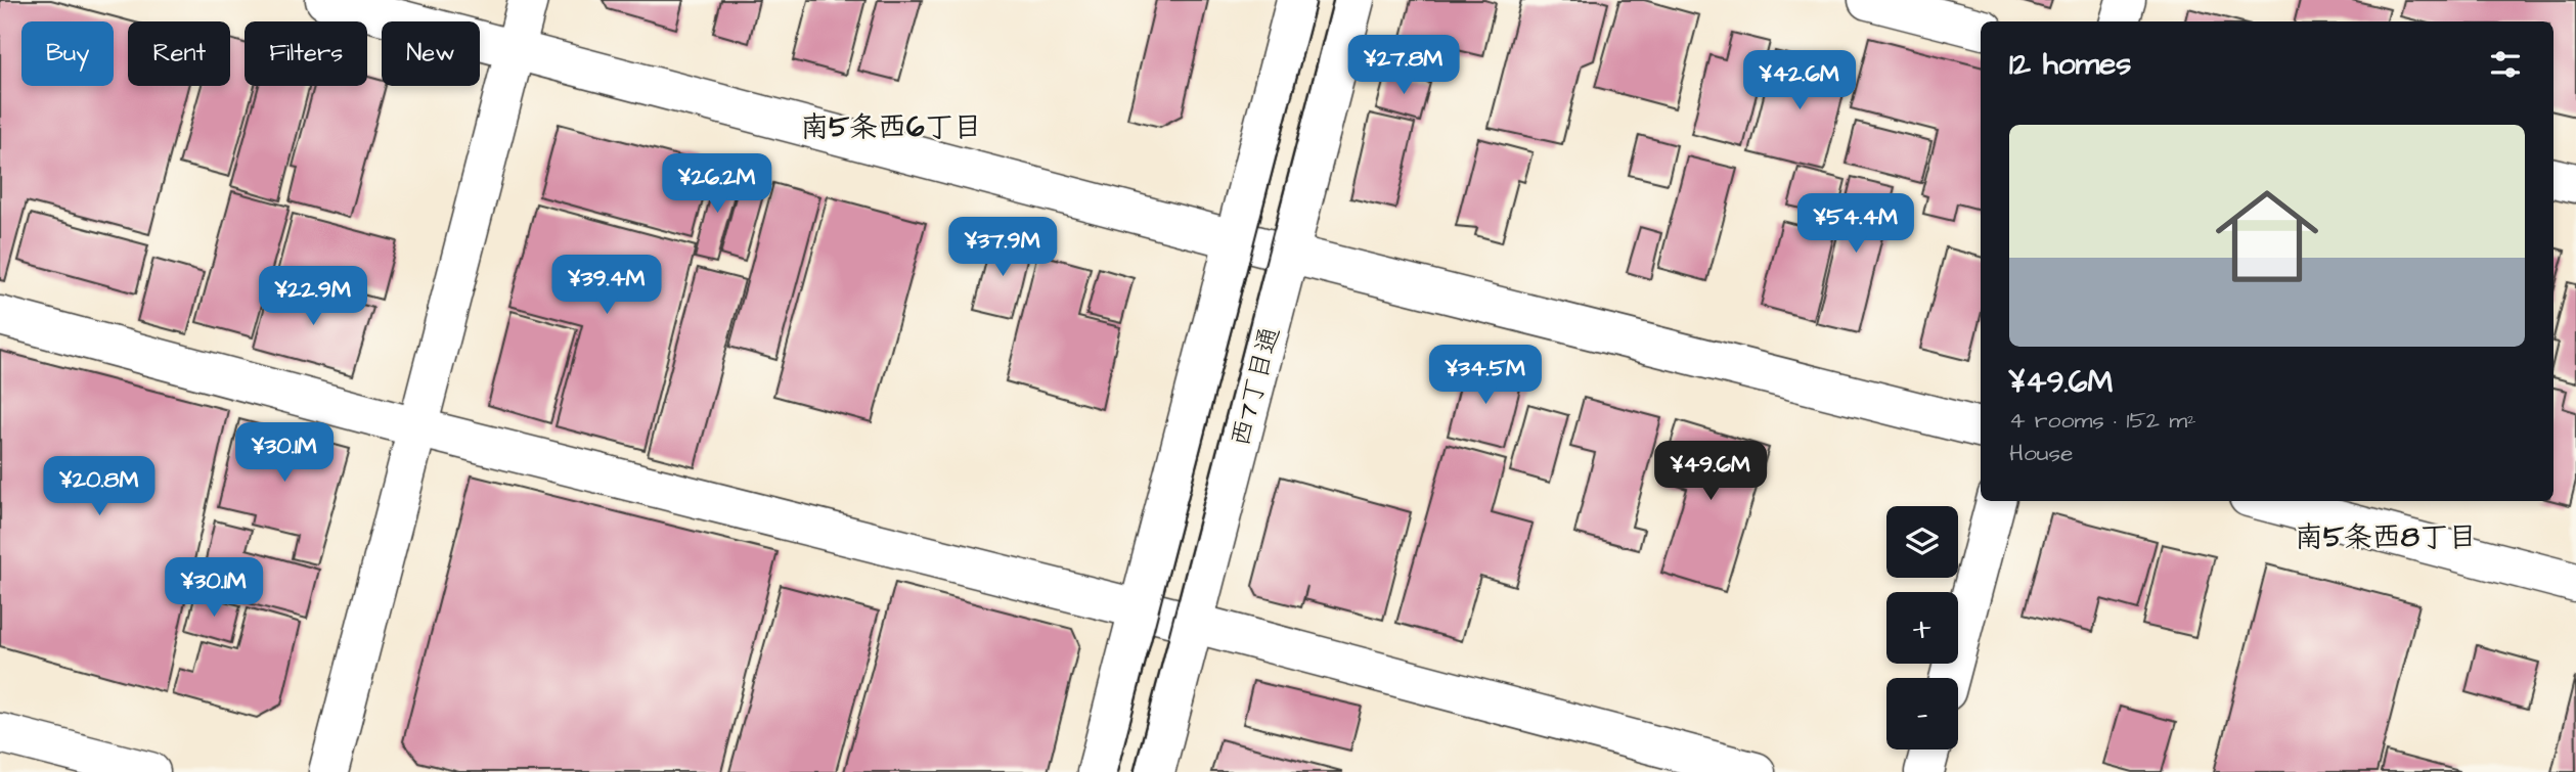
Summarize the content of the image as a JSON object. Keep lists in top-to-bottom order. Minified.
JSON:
{"streets":{"street":["西7丁目通"]},"districts":["南5条西6丁目","南5条西8丁目"],"page":{"chip":["Buy","Rent","Filters","New"],"heading":"12 homes","price":["¥27.8M","¥42.6M","¥26.2M","¥54.4M","¥37.9M","¥39.4M","¥22.9M","¥34.5M","¥30.1M","¥49.6M","¥20.8M","¥30.1M"],"list":[{"name":"¥49.6M","note":"4 rooms · 152 m² · House"}],"map_buttons":["+","−"]}}
